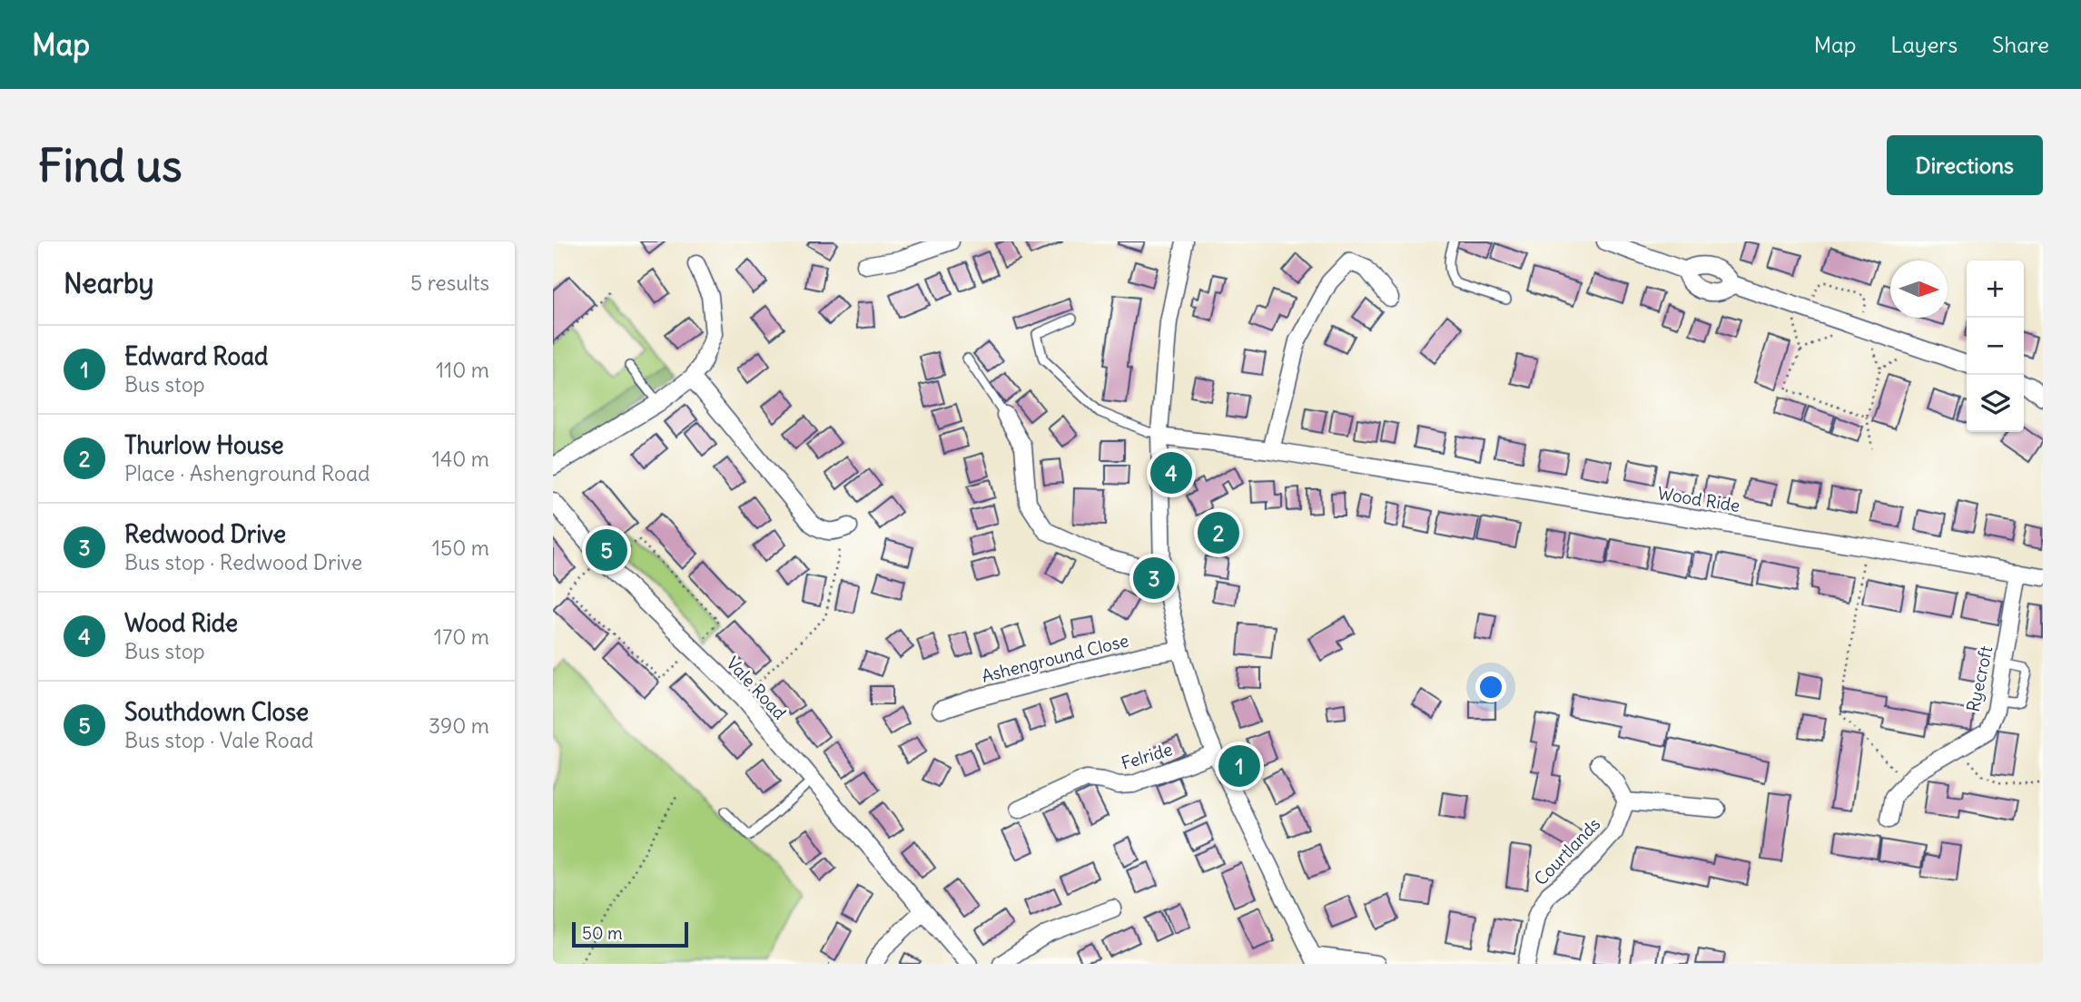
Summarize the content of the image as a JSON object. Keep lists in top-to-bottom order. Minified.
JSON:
{"streets":{"street":["Wood Ride","Ashenground Close","Ryecroft","Vale Road","Felride","Courtlands"]},"crossings":[["Wood Ride","Ryecroft"]],"scale_bar":"50 m","north":"right","page":{"header":"Map","nav":["Map","Layers","Share"],"buttons":"Directions","title":"Find us","heading":["Nearby","5 results"],"map_buttons":["+","−"],"list":[{"mark":"1","name":"Edward Road","note":"Bus stop","value":"110 m"},{"mark":"2","name":"Thurlow House","note":"Place · Ashenground Road","value":"140 m"},{"mark":"3","name":"Redwood Drive","note":"Bus stop · Redwood Drive","value":"150 m"},{"mark":"4","name":"Wood Ride","note":"Bus stop","value":"170 m"},{"mark":"5","name":"Southdown Close","note":"Bus stop · Vale Road","value":"390 m"}],"pins":["4","2","5","3","1"],"scale":"50 m"}}
